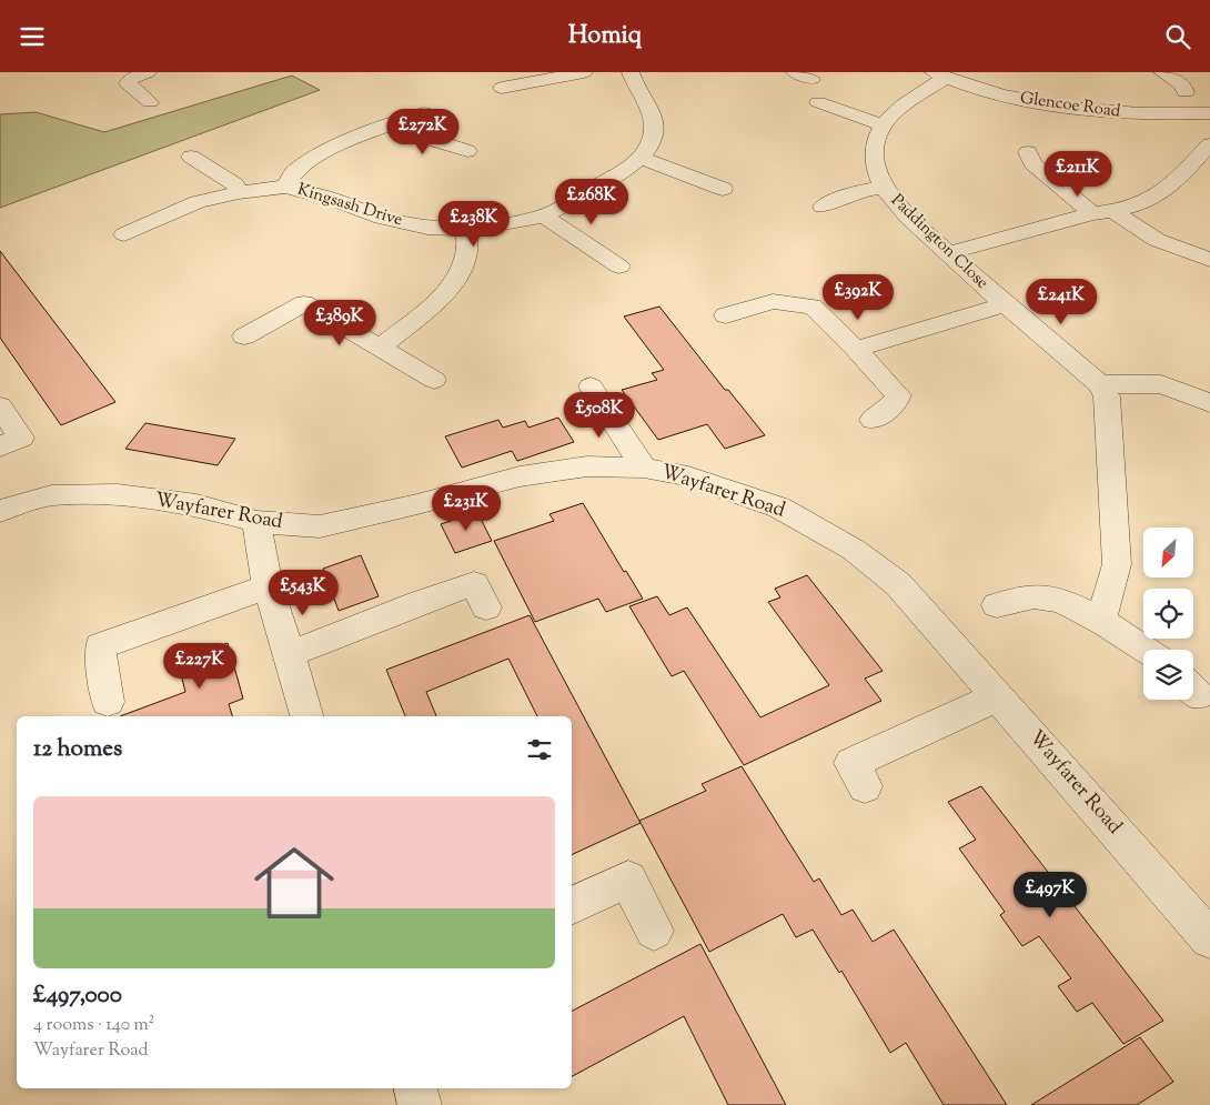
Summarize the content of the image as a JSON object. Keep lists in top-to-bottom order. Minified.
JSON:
{"streets":{"street":["Glencoe Road","Kingsash Drive","Paddington Close","Wayfarer Road"]},"crossings":[["Glencoe Road","Paddington Close"]],"north":"bottom left","page":{"header":"Homiq","price":["£272K","£211K","£268K","£238K","£392K","£241K","£389K","£508K","£231K","£543K","£227K","£497K"],"heading":"12 homes","list":[{"name":"£497,000","note":"4 rooms · 140 m² · Wayfarer Road"}]}}
